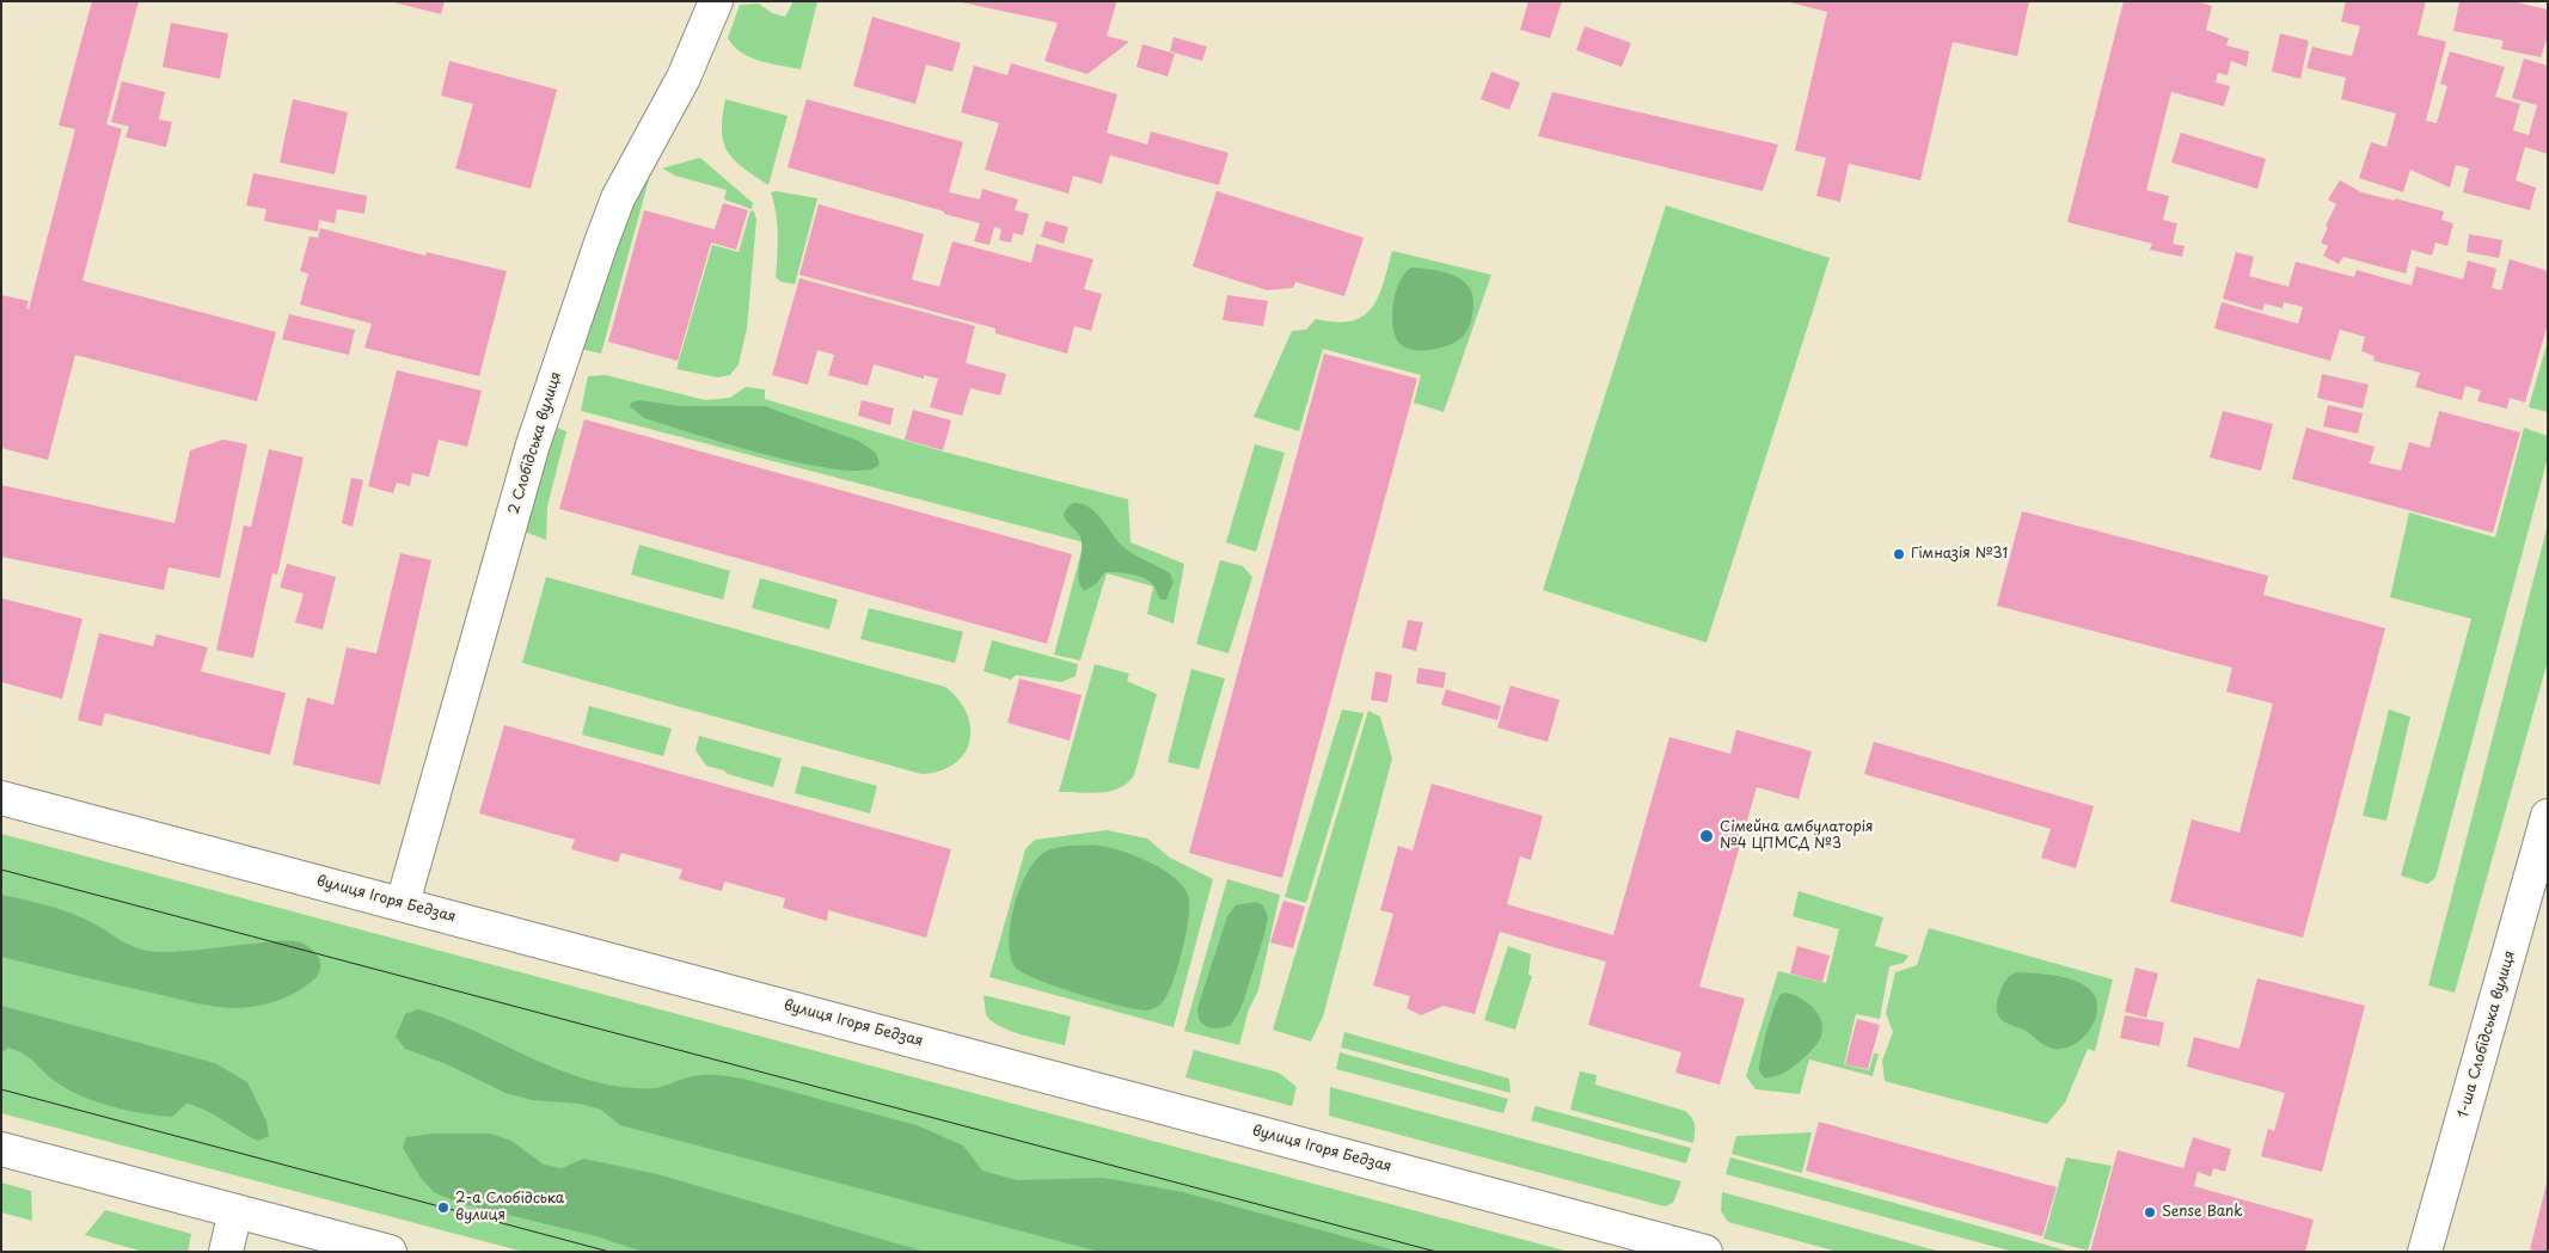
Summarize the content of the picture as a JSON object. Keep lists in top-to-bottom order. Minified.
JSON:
{"streets":{"street":["2 Слобідська вулиця","вулиця Ігоря Бедзая","1-ша Слобідська вулиця"]},"crossings":[["2 Слобідська вулиця","вулиця Ігоря Бедзая"]],"places":["Гімназія №31","Сімейна амбулаторія №4 ЦПМСД №3","2-а Слобідська вулиця","Sense Bank"]}
